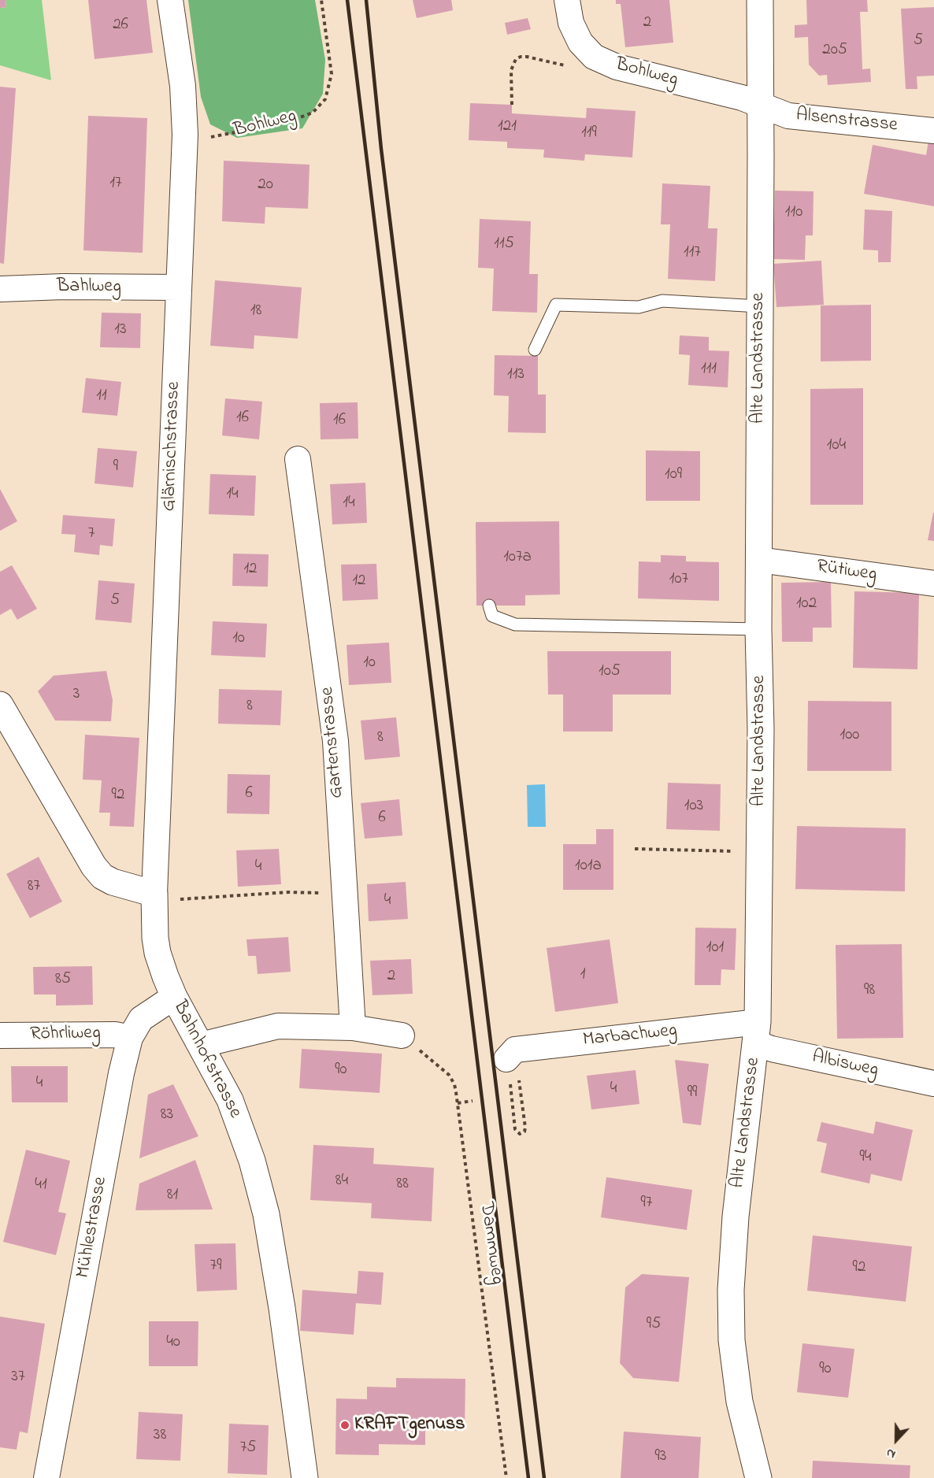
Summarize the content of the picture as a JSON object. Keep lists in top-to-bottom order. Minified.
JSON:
{"streets":{"main road":["Alte Landstrasse","Bahnhofstrasse"],"street":["Bohlweg","Alsenstrasse","Bahlweg","Glärnischstrasse","Rütiweg","Gartenstrasse","Röhrliweg","Marbachweg","Albisweg","Mühlestrasse"],"path":["Dammweg"]},"crossings":[["Bohlweg","Alsenstrasse"],["Bohlweg","Alte Landstrasse"],["Bohlweg","Glärnischstrasse"],["Alsenstrasse","Alte Landstrasse"],["Bahlweg","Glärnischstrasse"],["Alte Landstrasse","Rütiweg"],["Alte Landstrasse","Marbachweg"],["Alte Landstrasse","Albisweg"],["Glärnischstrasse","Bahnhofstrasse"],["Röhrliweg","Mühlestrasse"],["Marbachweg","Albisweg"],["Bahnhofstrasse","Mühlestrasse"]],"places":["KRAFTgenuss"],"house_numbers":["2","26","5","205","121","119","17","20","110","115","117","18","13","111","113","11","16","16","104","9","109","14","14","7","107a","12","107","12","5","102","10","10","105","3","8","100","8","6","92","103","6","101a","4","87","4","101","1","2","85","98","90","4","4","99","83","94","84","88","41","81","97","79","92","95","40","90","37","38","75","93"],"north":"bottom"}
